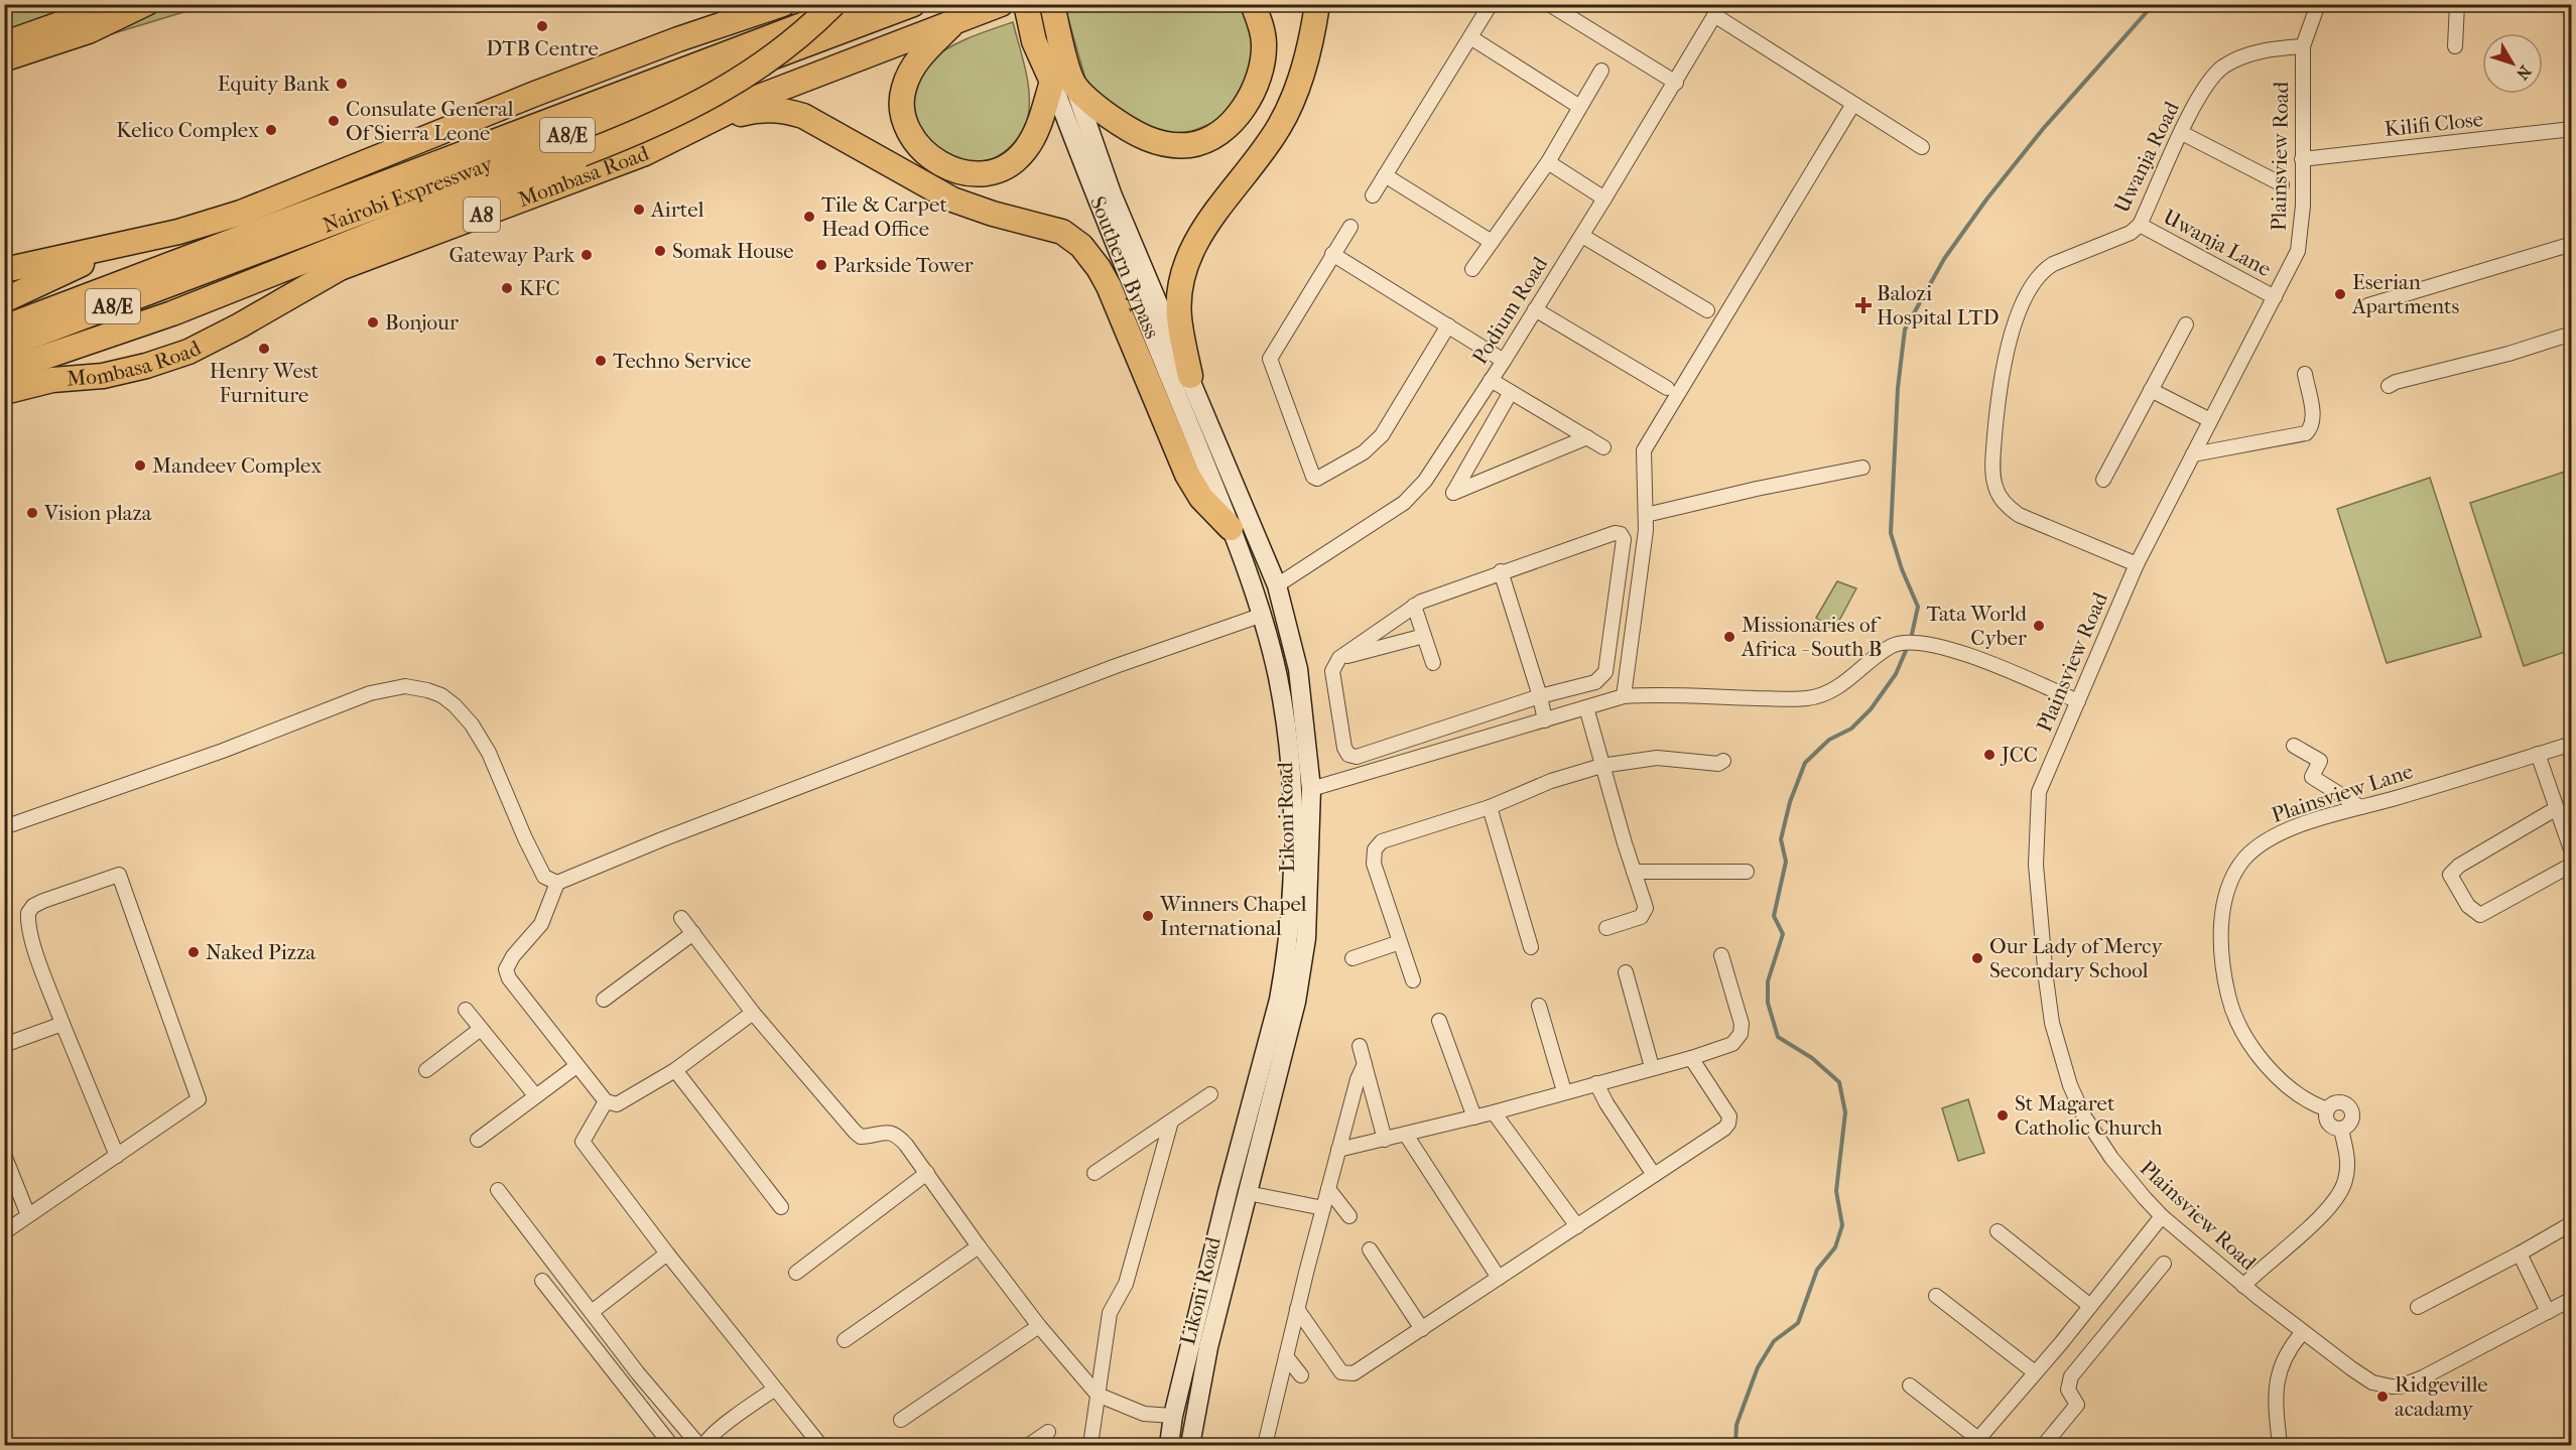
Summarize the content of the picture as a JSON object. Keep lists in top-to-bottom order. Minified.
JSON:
{"streets":{"highway":["A8/E","Mombasa Road","Nairobi Expressway","A8","Southern Bypass"],"main road":["Likoni Road"],"street":["Kilifi Close","Plainsview Road","Uwanja Road","Uwanja Lane","Podium Road","Plainsview Lane"]},"crossings":[["Kilifi Close","Plainsview Road"],["Plainsview Road","Uwanja Road"],["Plainsview Road","Uwanja Lane"],["Uwanja Road","Uwanja Lane"],["Mombasa Road","A8"],["Southern Bypass","Likoni Road"],["Podium Road","Likoni Road"]],"places":{"other":["DTB Centre","Equity Bank","Consulate General Of Sierra Leone","Kelico Complex","Airtel","Tile & Carpet Head Office","Somak House","Gateway Park","Parkside Tower","KFC","Eserian Apartments","Bonjour","Henry West Furniture","Techno Service","Mandeev Complex","Vision plaza","Tata World Cyber","Missionaries of Africa - South B","JCC","Winners Chapel International","Naked Pizza","Our Lady of Mercy Secondary School","St Magaret Catholic Church","Ridgeville acadamy"],"health":["Balozi Hospital LTD"]},"north":"bottom right"}
